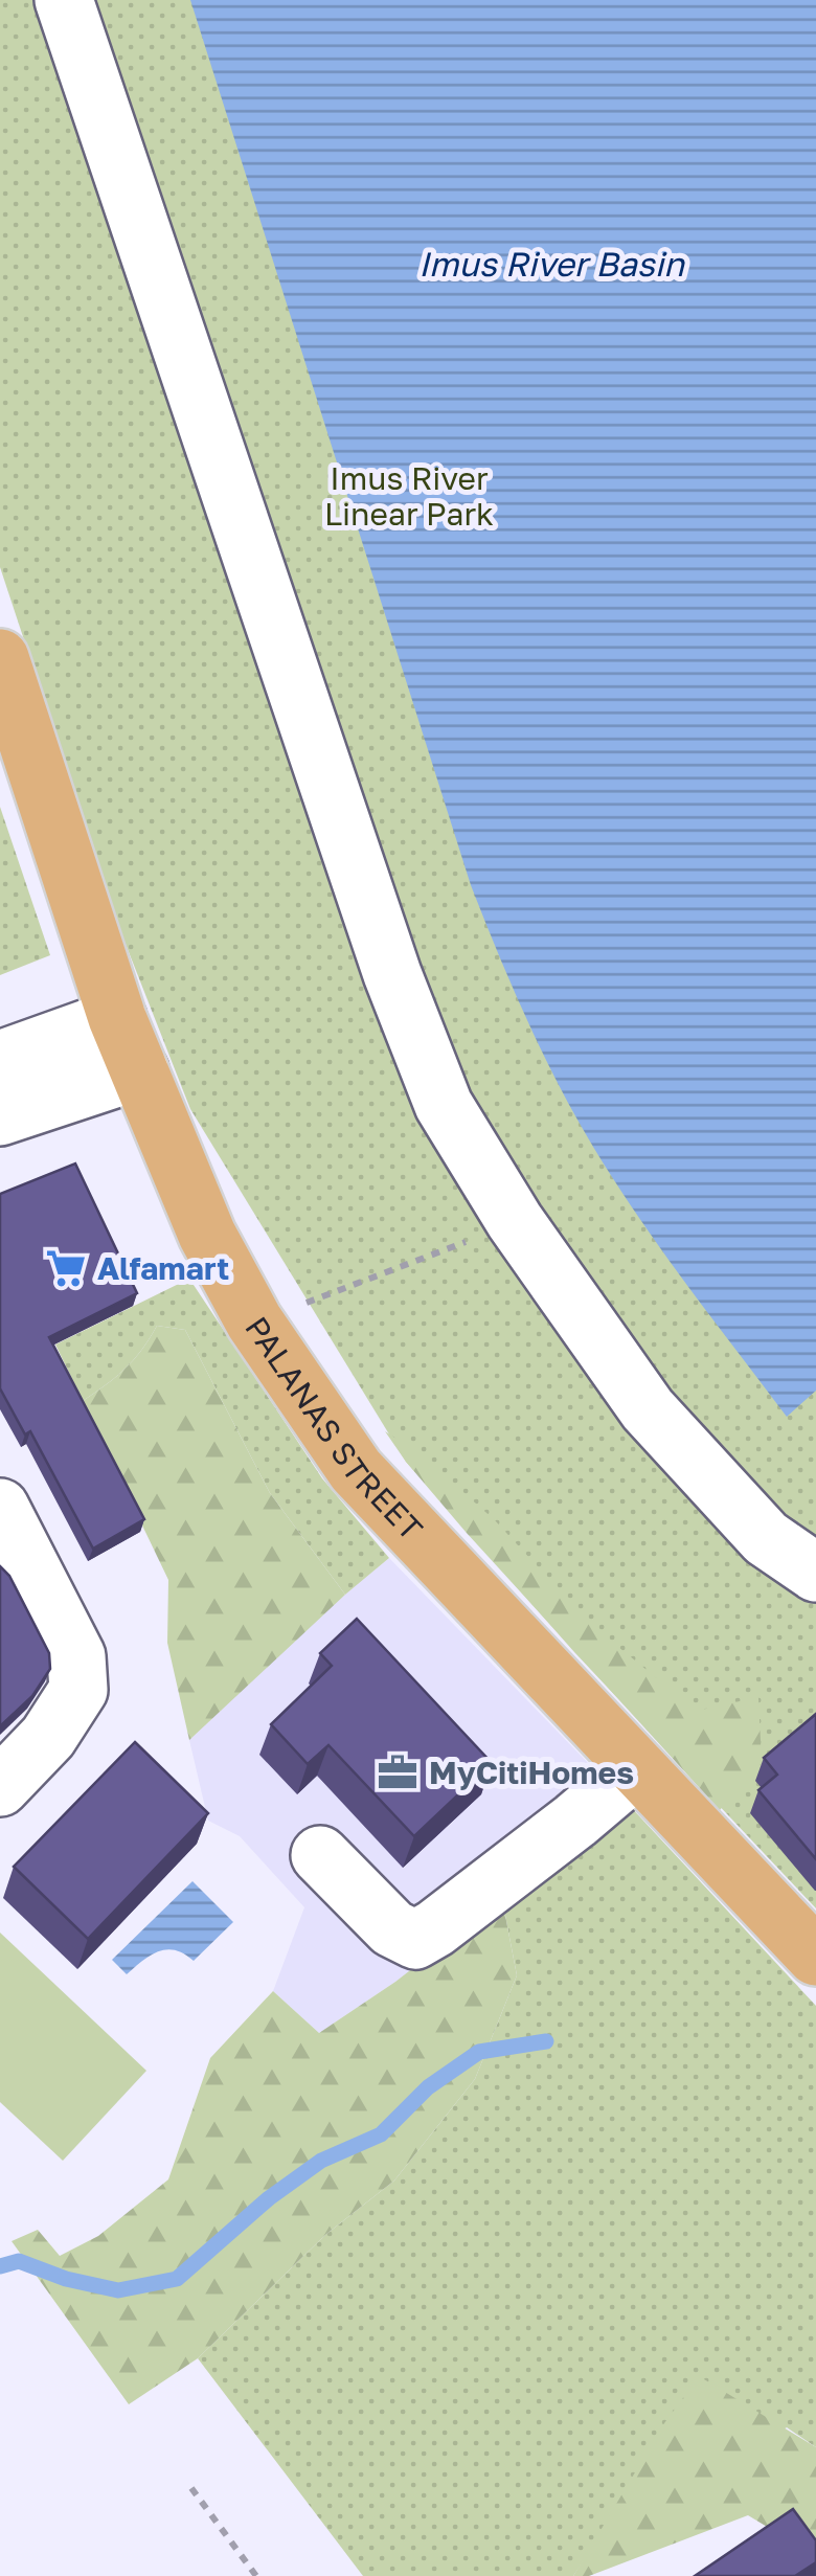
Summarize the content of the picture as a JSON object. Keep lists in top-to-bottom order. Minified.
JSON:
{"streets":{"main road":["PALANAS STREET"]},"water":["Imus River Basin"],"parks":["Imus River Linear Park"],"places":{"supermarket":["Alfamart"],"office":["MyCitiHomes"]}}
